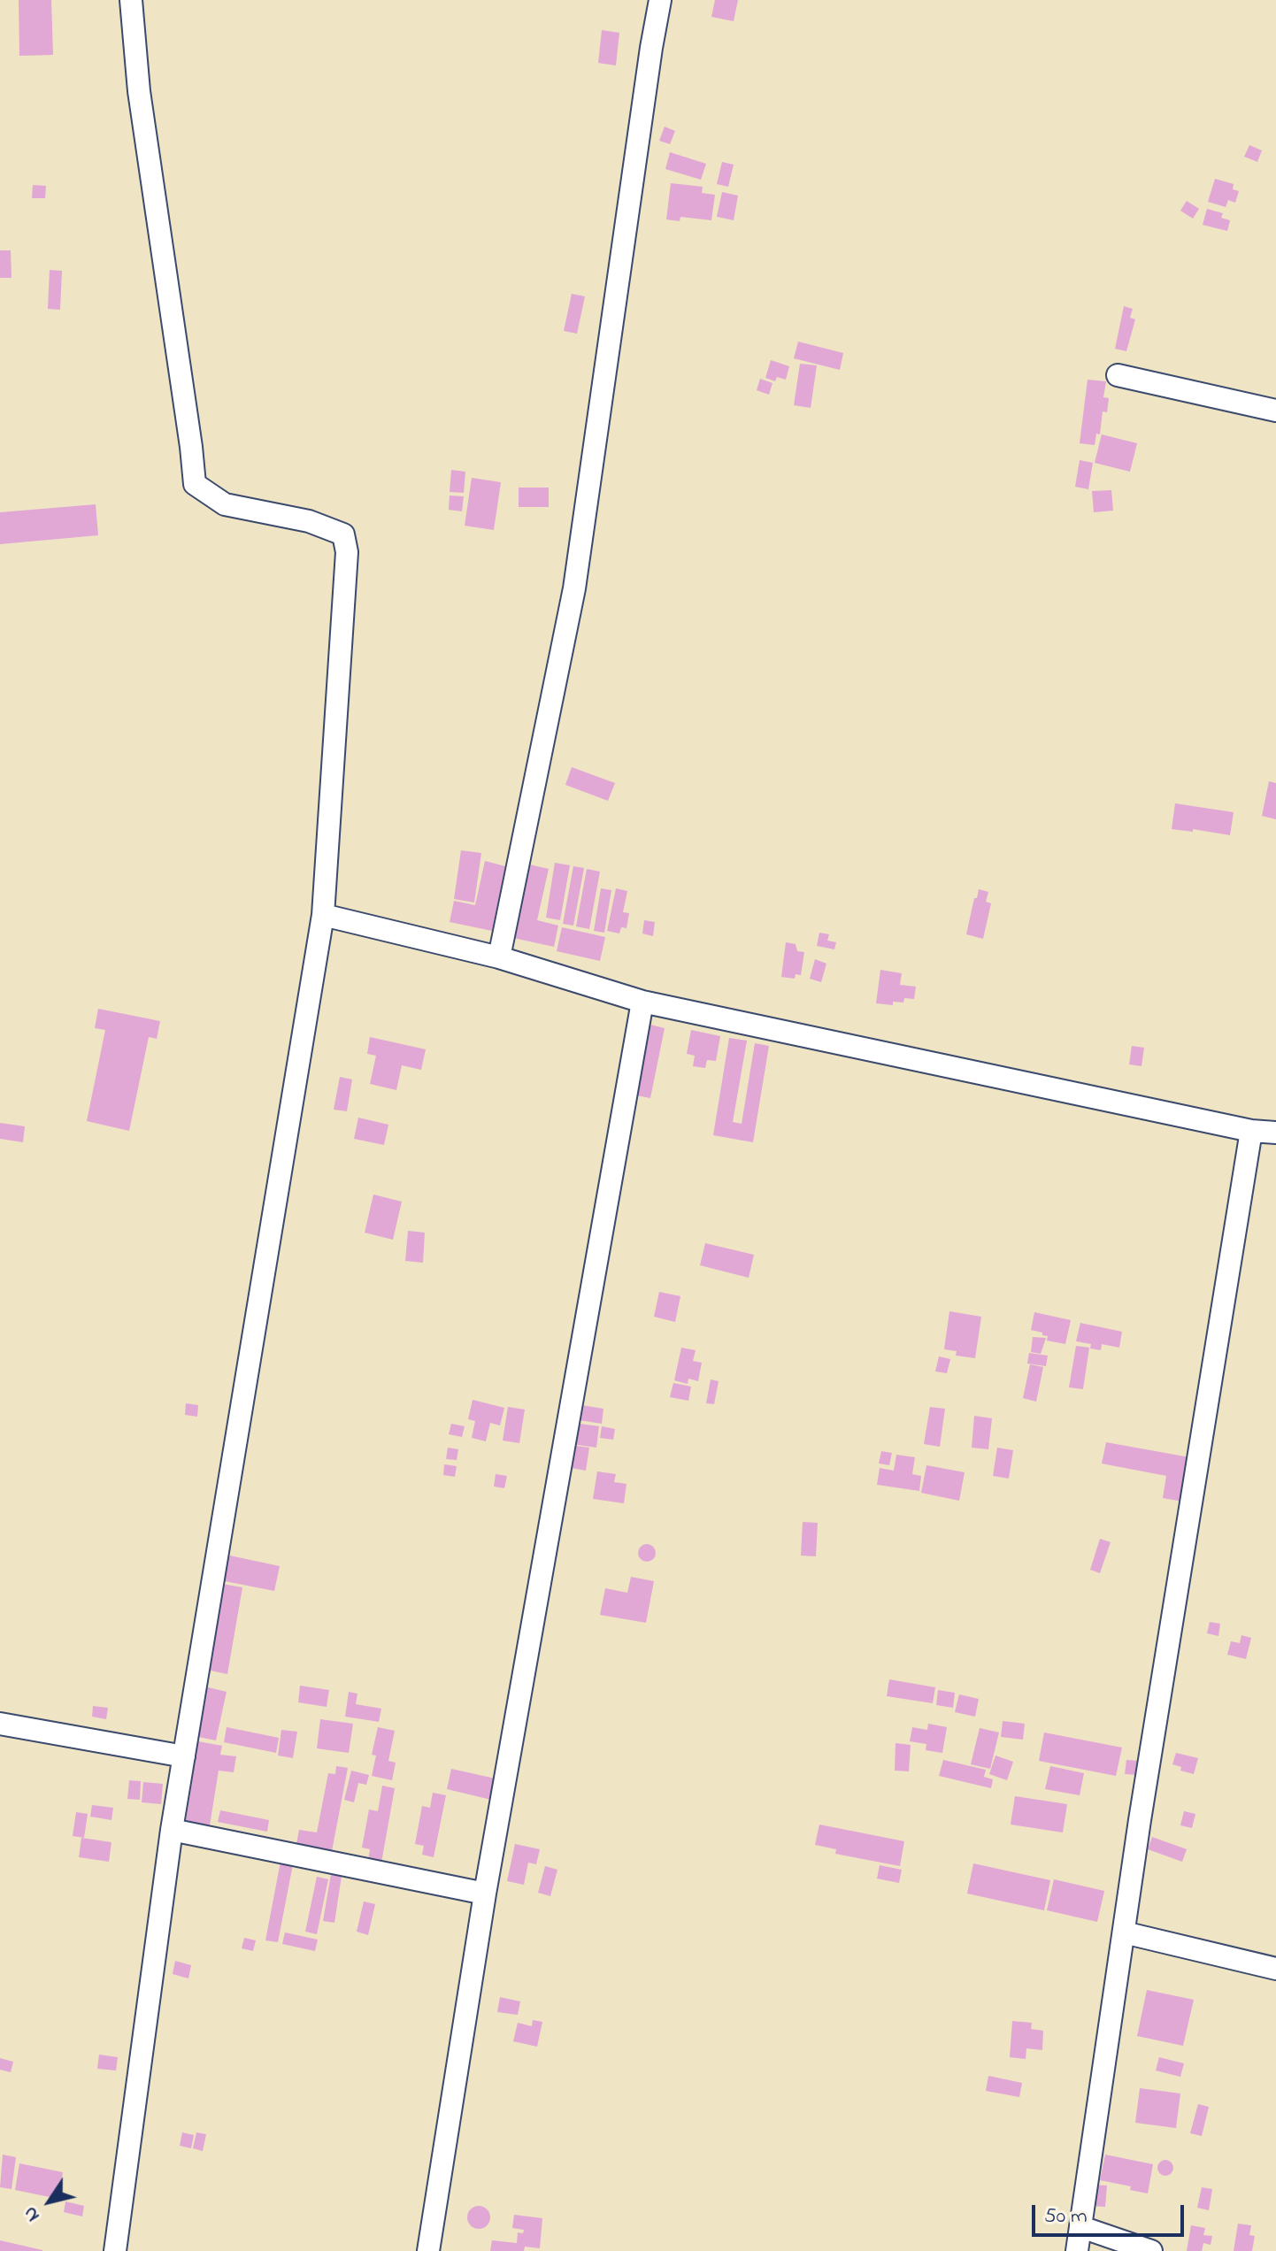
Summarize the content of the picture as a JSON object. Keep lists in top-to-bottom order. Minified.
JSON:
{"scale_bar":"50 m","north":"bottom left"}
